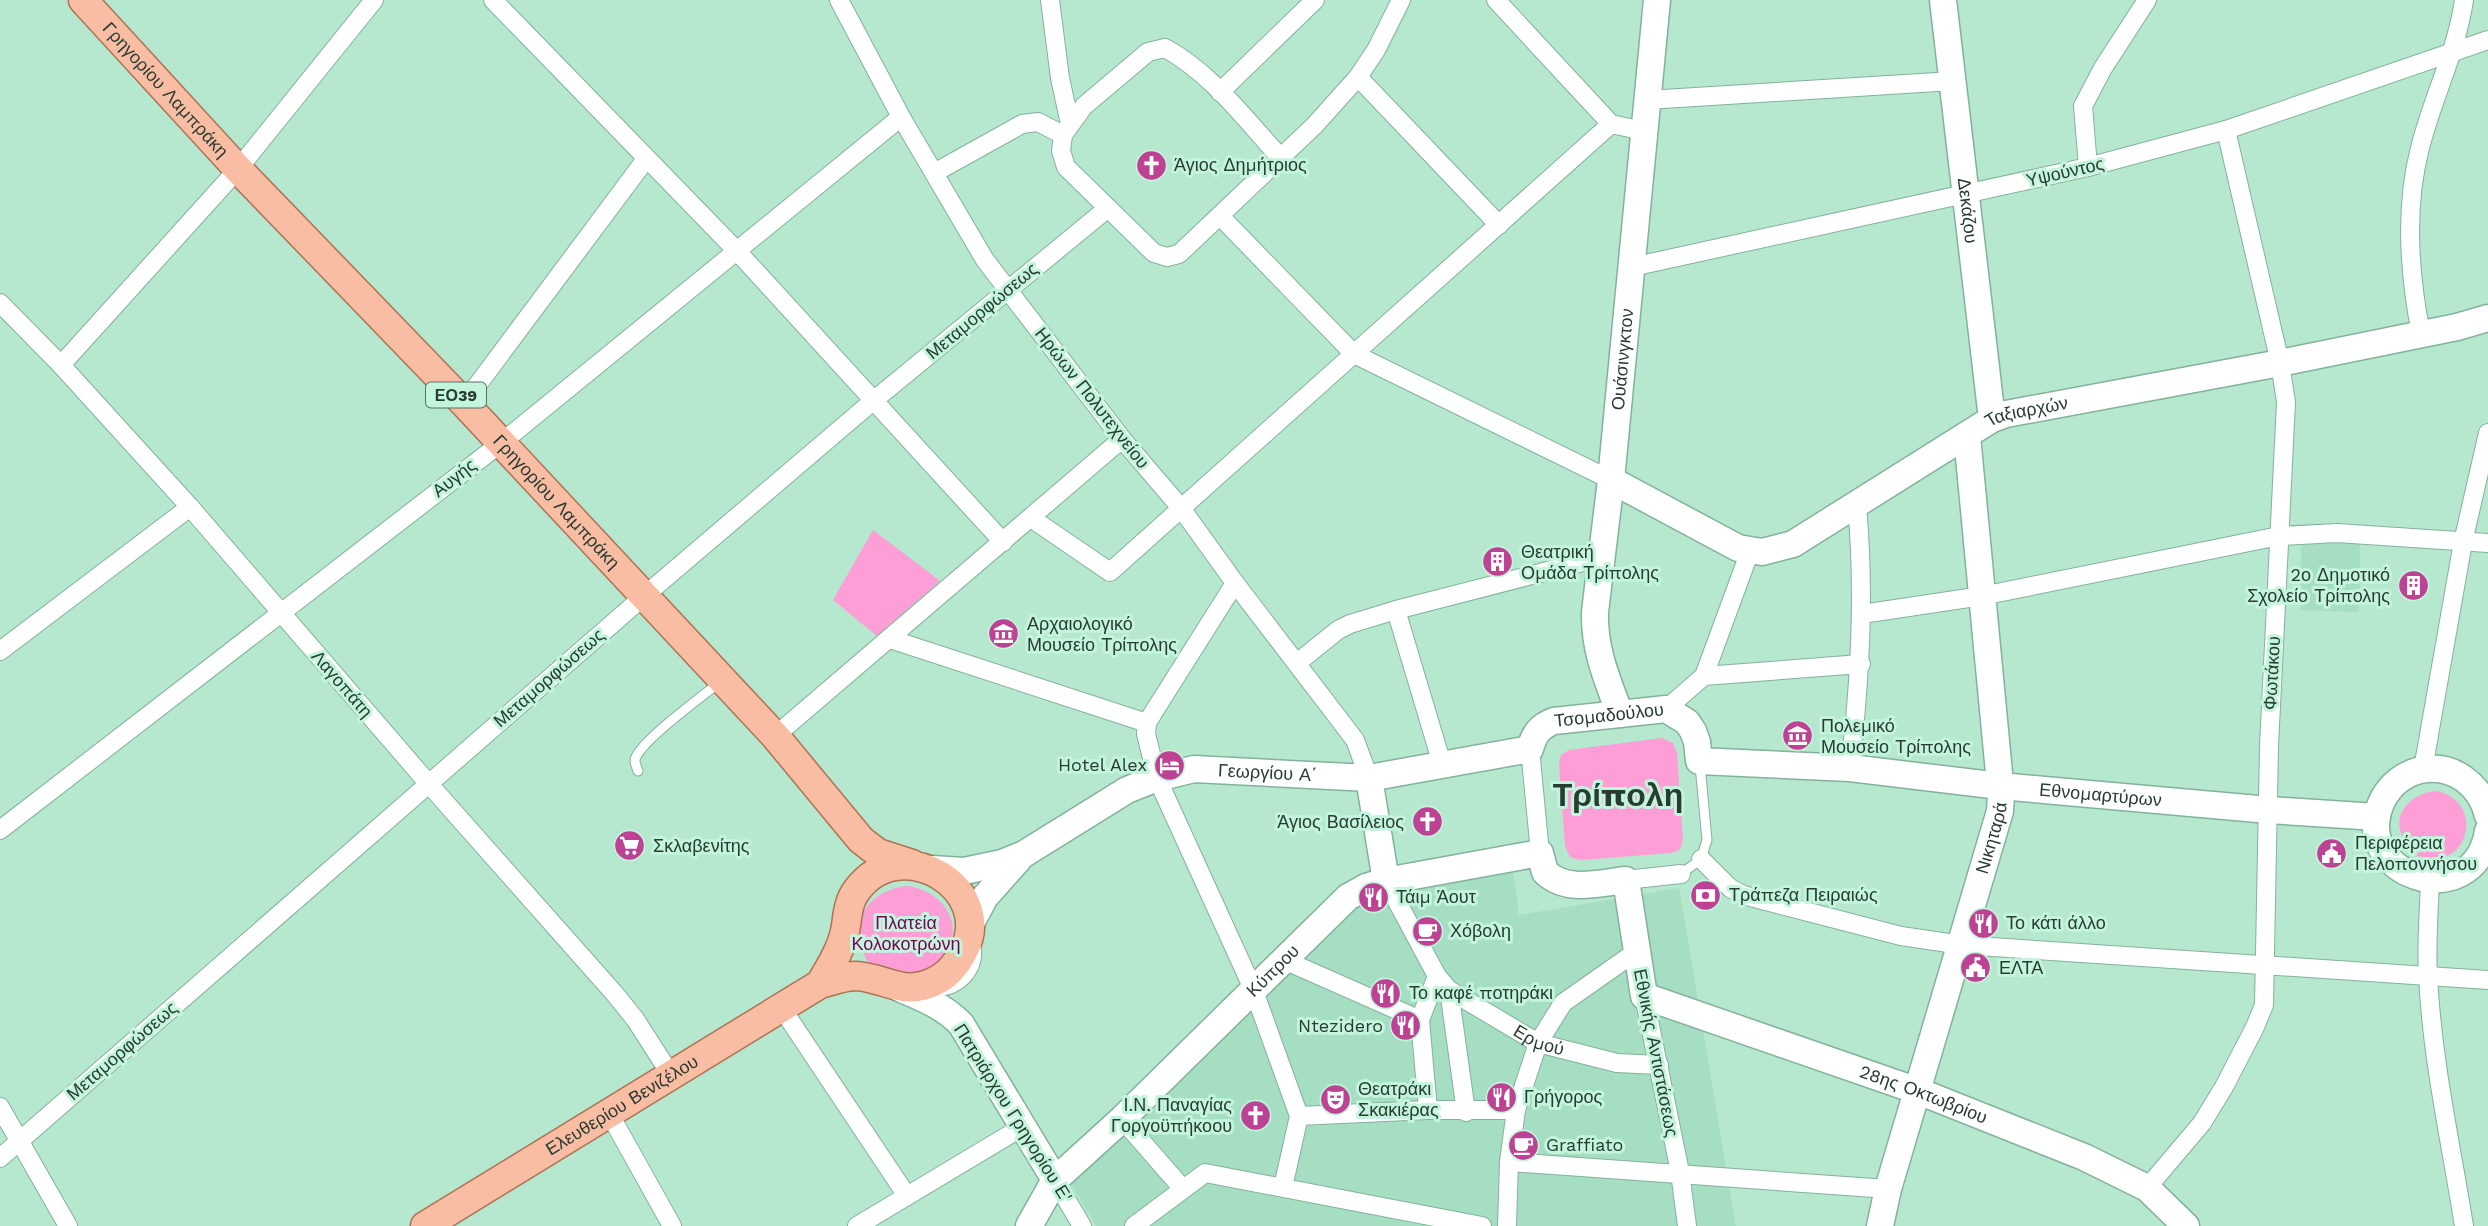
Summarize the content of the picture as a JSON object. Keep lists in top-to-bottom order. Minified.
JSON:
{"streets":{"main road":["Γρηγορίου Λαμπράκη","Δεκάζου","Ουάσινγκτον","ΕΟ39","Ταξιαρχών","Τσομαδούλου","Γεωργίου Α΄","Εθνομαρτύρων","Νικηταρά","Κύπρου","Εθνικής Αντιστάσεως","28ης Οκτωβρίου","Ελευθερίου Βενιζέλου","Πατριάρχου Γρηγορίου Ε'"],"street":["Υψούντος","Μεταμορφώσεως","Ηρώων Πολυτεχνείου","Αυγής","Φωτάκου","Λαγοπάτη","Ερμού"]},"crossings":[["Γρηγορίου Λαμπράκη","Μεταμορφώσεως"],["Γρηγορίου Λαμπράκη","Αυγής"],["Γρηγορίου Λαμπράκη","Γεωργίου Α΄"],["Γρηγορίου Λαμπράκη","Πατριάρχου Γρηγορίου Ε'"],["Υψούντος","Δεκάζου"],["Υψούντος","Ουάσινγκτον"],["Υψούντος","Φωτάκου"],["Δεκάζου","Ταξιαρχών"],["Μεταμορφώσεως","Ηρώων Πολυτεχνείου"],["Μεταμορφώσεως","Λαγοπάτη"],["Ουάσινγκτον","Ταξιαρχών"],["Ουάσινγκτον","Τσομαδούλου"],["Ουάσινγκτον","Γεωργίου Α΄"],["Ουάσινγκτον","Εθνομαρτύρων"],["Ουάσινγκτον","Κύπρου"],["Ουάσινγκτον","Εθνικής Αντιστάσεως"],["Ηρώων Πολυτεχνείου","Αυγής"],["Ηρώων Πολυτεχνείου","Γεωργίου Α΄"],["Ταξιαρχών","Φωτάκου"],["Ταξιαρχών","Νικηταρά"],["Αυγής","Λαγοπάτη"],["Φωτάκου","Εθνομαρτύρων"],["Φωτάκου","28ης Οκτωβρίου"],["Λαγοπάτη","Ελευθερίου Βενιζέλου"],["Τσομαδούλου","Γεωργίου Α΄"],["Τσομαδούλου","Εθνομαρτύρων"],["Τσομαδούλου","Κύπρου"],["Τσομαδούλου","Εθνικής Αντιστάσεως"],["Γεωργίου Α΄","Εθνομαρτύρων"],["Γεωργίου Α΄","Κύπρου"],["Γεωργίου Α΄","Εθνικής Αντιστάσεως"],["Γεωργίου Α΄","Πατριάρχου Γρηγορίου Ε'"],["Εθνομαρτύρων","Νικηταρά"],["Εθνομαρτύρων","Κύπρου"],["Εθνομαρτύρων","Εθνικής Αντιστάσεως"],["Νικηταρά","28ης Οκτωβρίου"],["Κύπρου","Ερμού"],["Κύπρου","Εθνικής Αντιστάσεως"],["Κύπρου","Πατριάρχου Γρηγορίου Ε'"],["Ερμού","Εθνικής Αντιστάσεως"],["Εθνικής Αντιστάσεως","28ης Οκτωβρίου"]],"districts":["Τρίπολη"],"parks":["Πλατεία Κολοκοτρώνη"],"places":{"church":["Άγιος Δημήτριος","Άγιος Βασίλειος","Ι.Ν. Παναγίας Γοργοϋπήκοου"],"building":["Θεατρική Ομάδα Τρίπολης","2ο Δημοτικό Σχολείο Τρίπολης"],"museum":["Αρχαιολογικό Μουσείο Τρίπολης","Πολεμικό Μουσείο Τρίπολης"],"hotel":["Hotel Alex"],"supermarket":["Σκλαβενίτης"],"public building":["Περιφέρεια Πελοποννήσου","ΕΛΤΑ"],"bank":["Τράπεζα Πειραιώς"],"restaurant":["Τάιμ Άουτ","Το κάτι άλλο","Το καφέ ποτηράκι","Ntezidero","Γρήγορος"],"cafe":["Χόβολη","Graffiato"],"theatre":["Θεατράκι Σκακιέρας"]}}
